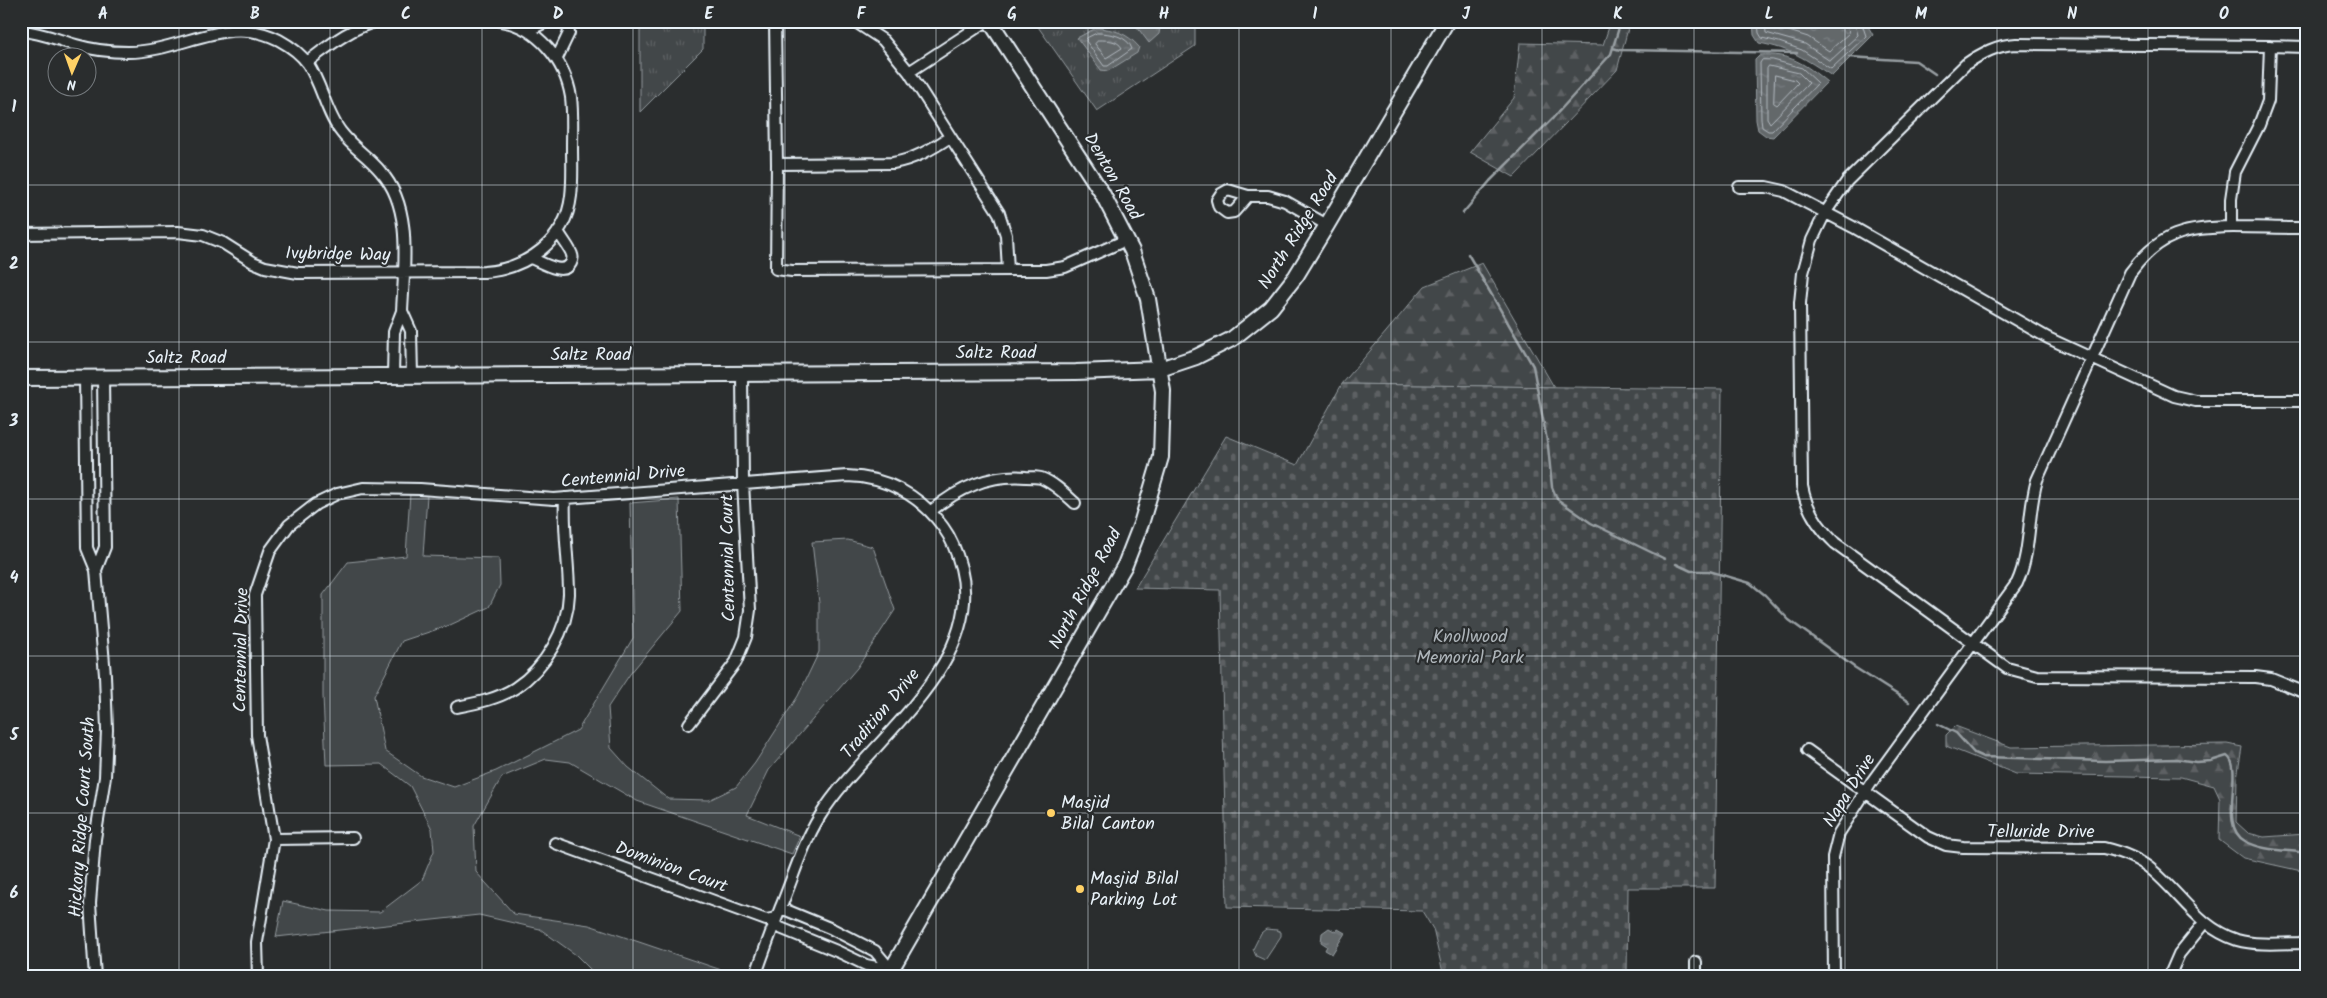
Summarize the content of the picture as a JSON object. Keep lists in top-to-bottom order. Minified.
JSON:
{"streets":{"street":["Denton Road","North Ridge Road","Ivybridge Way","Saltz Road","Centennial Drive","Centennial Court","Tradition Drive","Napa Drive","Hickory Ridge Court South","Telluride Drive","Dominion Court"]},"crossings":[["Denton Road","North Ridge Road"],["Denton Road","Saltz Road"],["North Ridge Road","Saltz Road"],["North Ridge Road","Dominion Court"],["Saltz Road","Centennial Court"],["Saltz Road","Hickory Ridge Court South"],["Centennial Drive","Centennial Court"],["Centennial Drive","Tradition Drive"],["Centennial Court","Tradition Drive"],["Tradition Drive","Dominion Court"],["Napa Drive","Telluride Drive"]],"parks":["Knollwood Memorial Park"],"places":["Masjid Bilal Canton","Masjid Bilal Parking Lot"],"north":"bottom","grid":{"columns":["A","B","C","D","E","F","G","H","I","J","K","L","M","N","O"],"rows":["1","2","3","4","5","6"]}}
